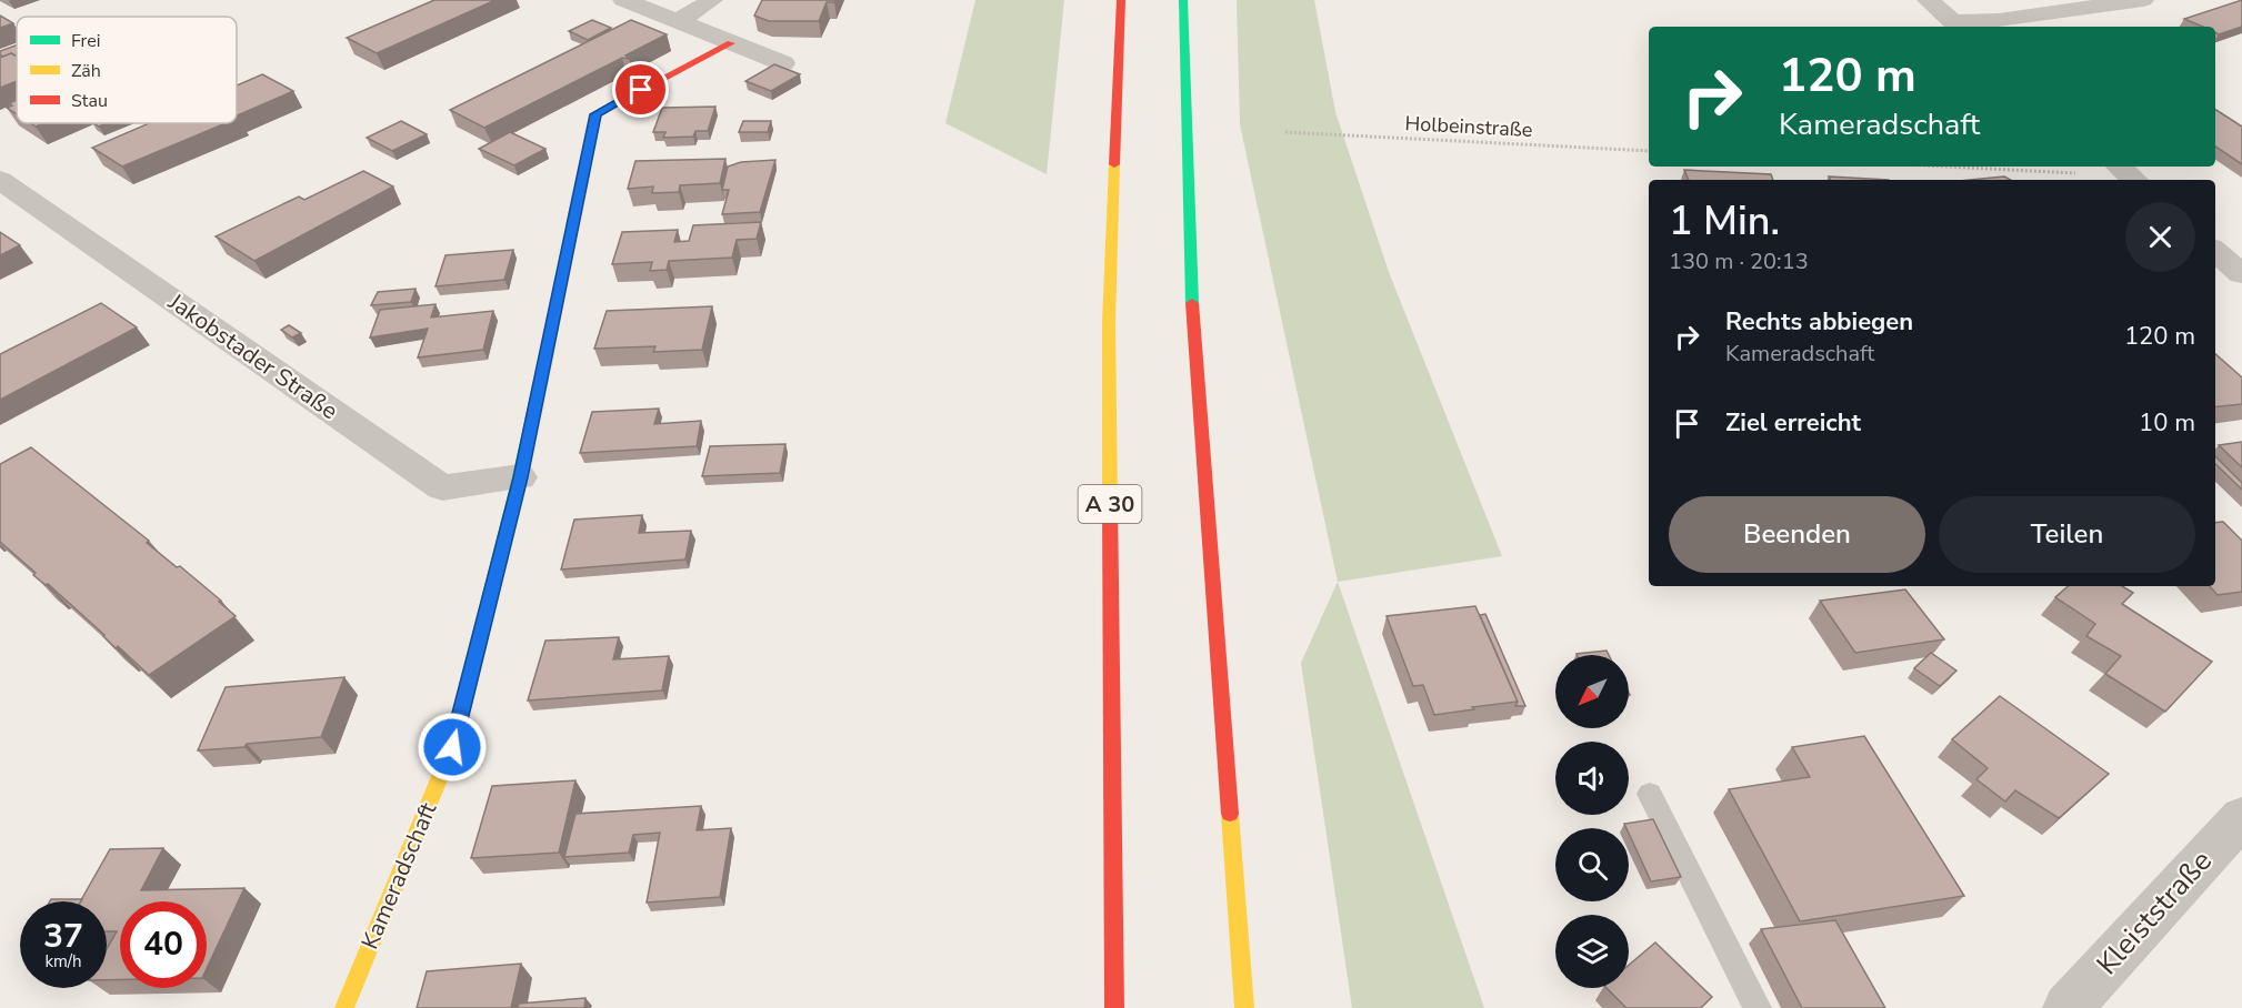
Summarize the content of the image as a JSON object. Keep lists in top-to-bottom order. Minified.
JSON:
{"streets":{"main road":["A 30","Kameradschaft"],"street":["Jakobstader Straße","Kleiststraße"],"path":["Holbeinstraße"]},"crossings":[["Jakobstader Straße","Kameradschaft"]],"legend":["Frei","Zäh","Stau"],"north":"bottom left","page":{"turn":["120 m","Kameradschaft"],"heading":["1 Min.","130 m · 20:13"],"list":[{"name":"Rechts abbiegen","note":"Kameradschaft","value":"120 m"},{"name":"Ziel erreicht","value":"10 m"}],"buttons":["Beenden","Teilen"],"speed":"37 km/h","limit":"40"}}
